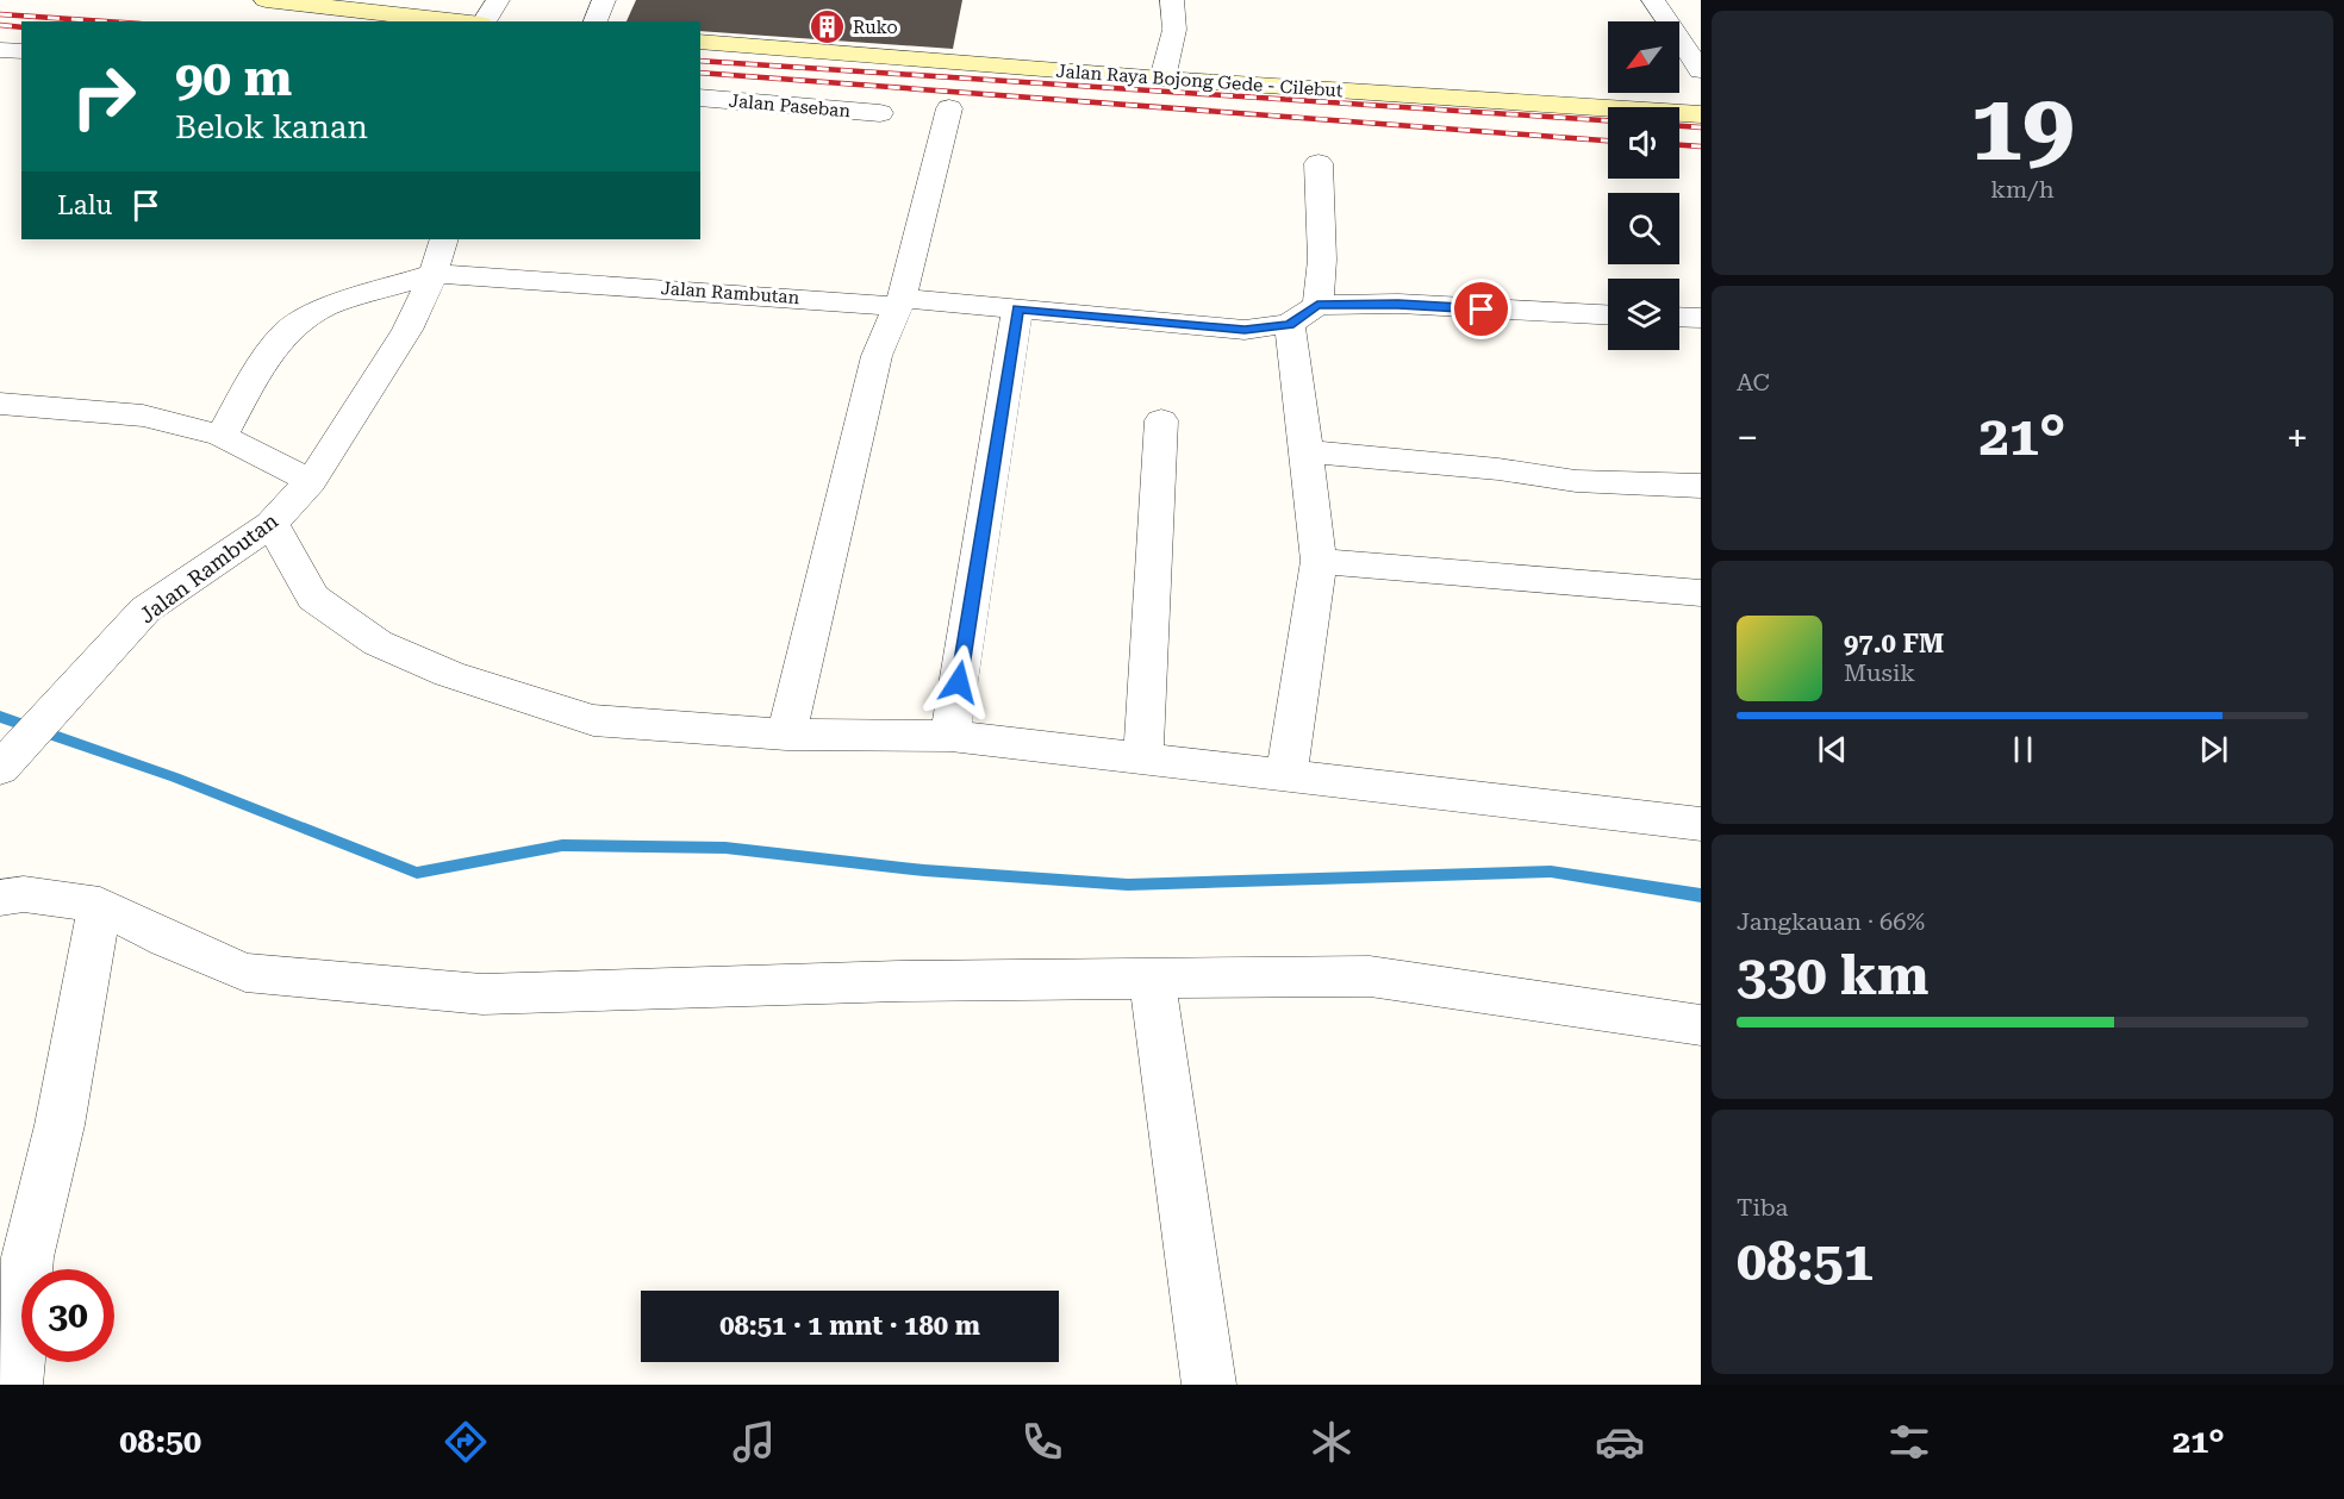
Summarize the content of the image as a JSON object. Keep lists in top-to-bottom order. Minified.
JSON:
{"streets":{"main road":["Jalan Raya Bojong Gede - Cilebut"],"street":["Jalan Paseban","Jalan Rambutan"]},"places":{"building":["Ruko"]},"north":"bottom left","page":{"tile":[["19","km/h"],"AC",["Jangkauan · 66%","330 km"],["Tiba","08:51"]],"turn":["90 m","Belok kanan"],"then":"Lalu","heat":["−","21°","+"],"song":["97.0 FM","Musik"],"limit":"30","trip":"08:51 · 1 mnt · 180 m","tabs":["08:50","21°"]}}
